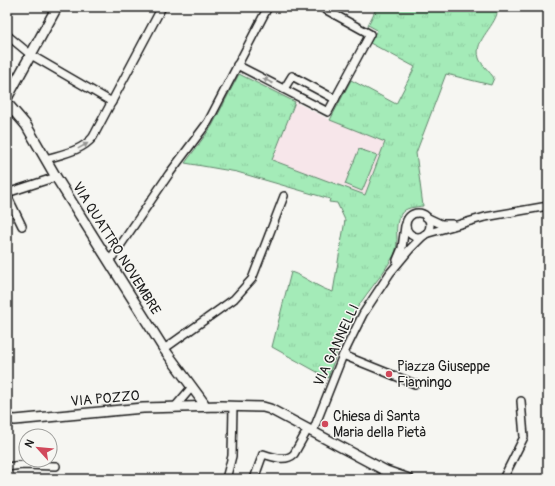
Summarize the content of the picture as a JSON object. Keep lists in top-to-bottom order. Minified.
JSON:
{"streets":{"street":["VIA QUATTRO NOVEMBRE","VIA GANNELLI","VIA POZZO"]},"crossings":[["VIA QUATTRO NOVEMBRE","VIA POZZO"],["VIA GANNELLI","VIA POZZO"]],"places":["Piazza Giuseppe Fiamingo","Chiesa di Santa Maria della Pietà"],"north":"top left"}
